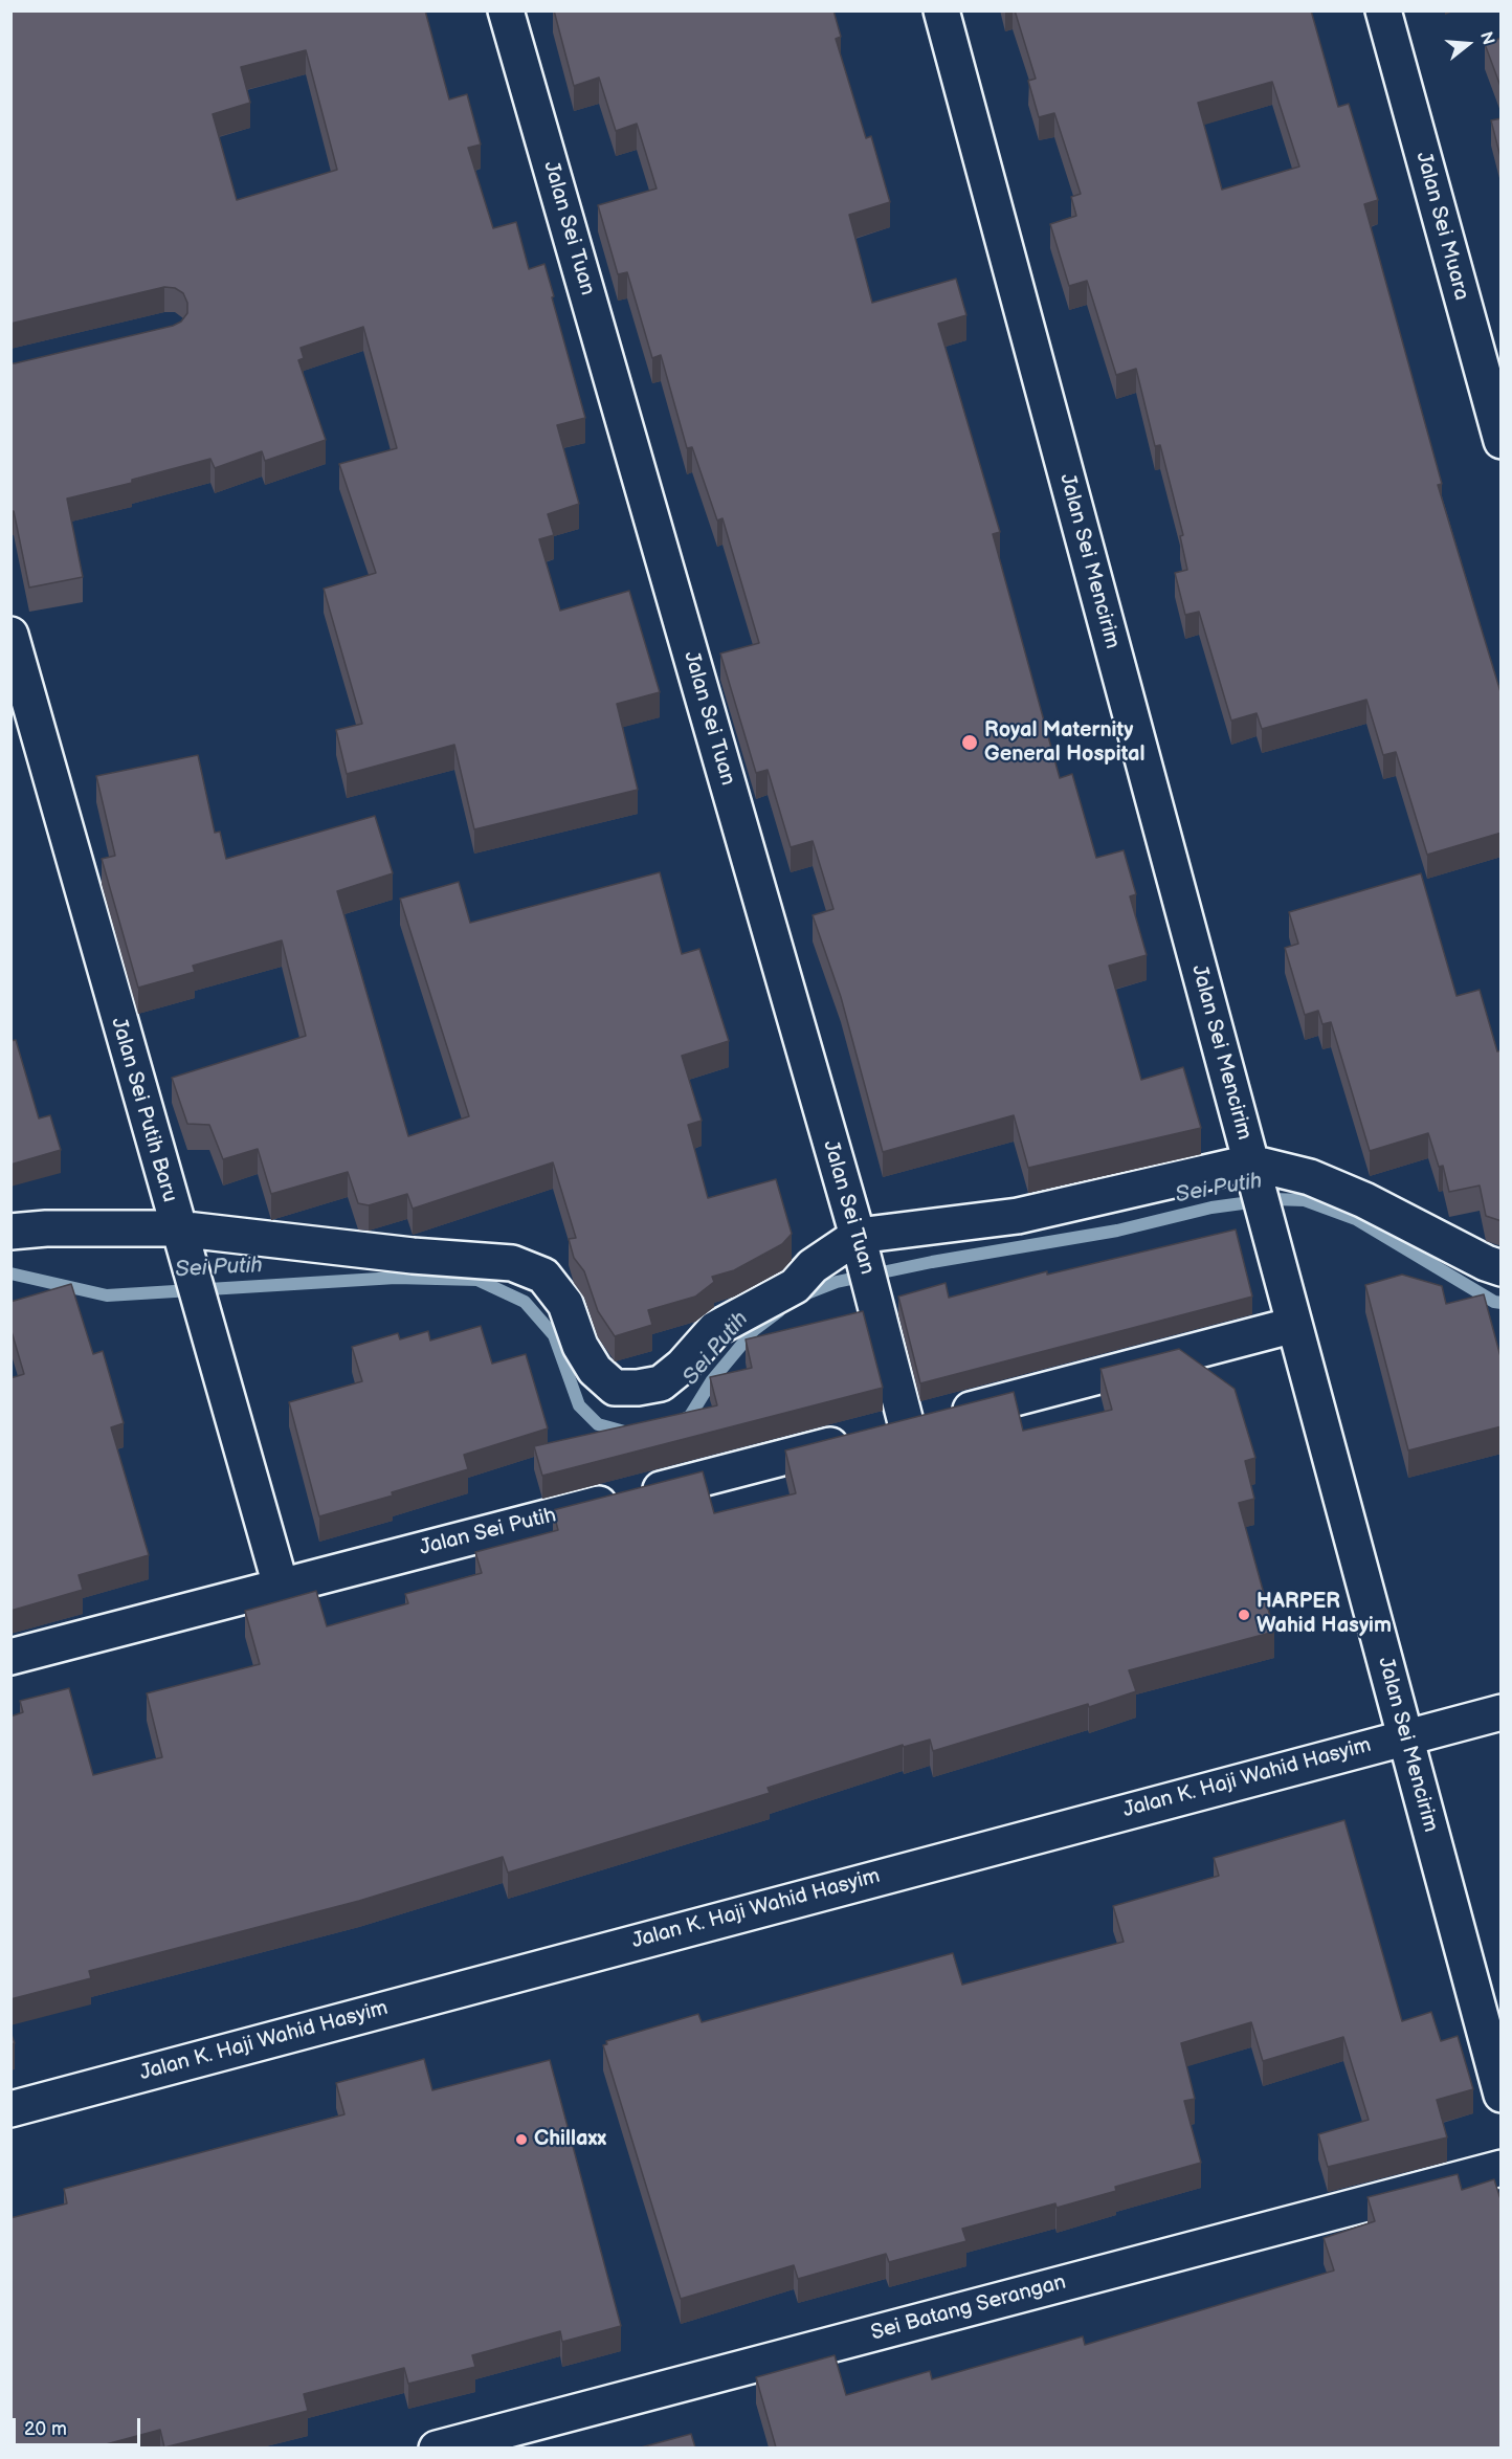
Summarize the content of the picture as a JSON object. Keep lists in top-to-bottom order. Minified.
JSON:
{"streets":{"street":["Jalan Sei Muara","Jalan Sei Tuan","Jalan Sei Mencirim","Jalan Sei Putih Baru","Jalan Sei Putih","Jalan K. Haji Wahid Hasyim","Sei Batang Serangan"]},"crossings":[["Jalan Sei Tuan","Jalan Sei Putih"],["Jalan Sei Mencirim","Jalan Sei Putih"],["Jalan Sei Mencirim","Jalan K. Haji Wahid Hasyim"],["Jalan Sei Putih Baru","Jalan Sei Putih"]],"water":["Sei Putih"],"places":["Royal Maternity General Hospital","HARPER Wahid Hasyim","Chillaxx"],"scale_bar":"20 m","north":"right"}
